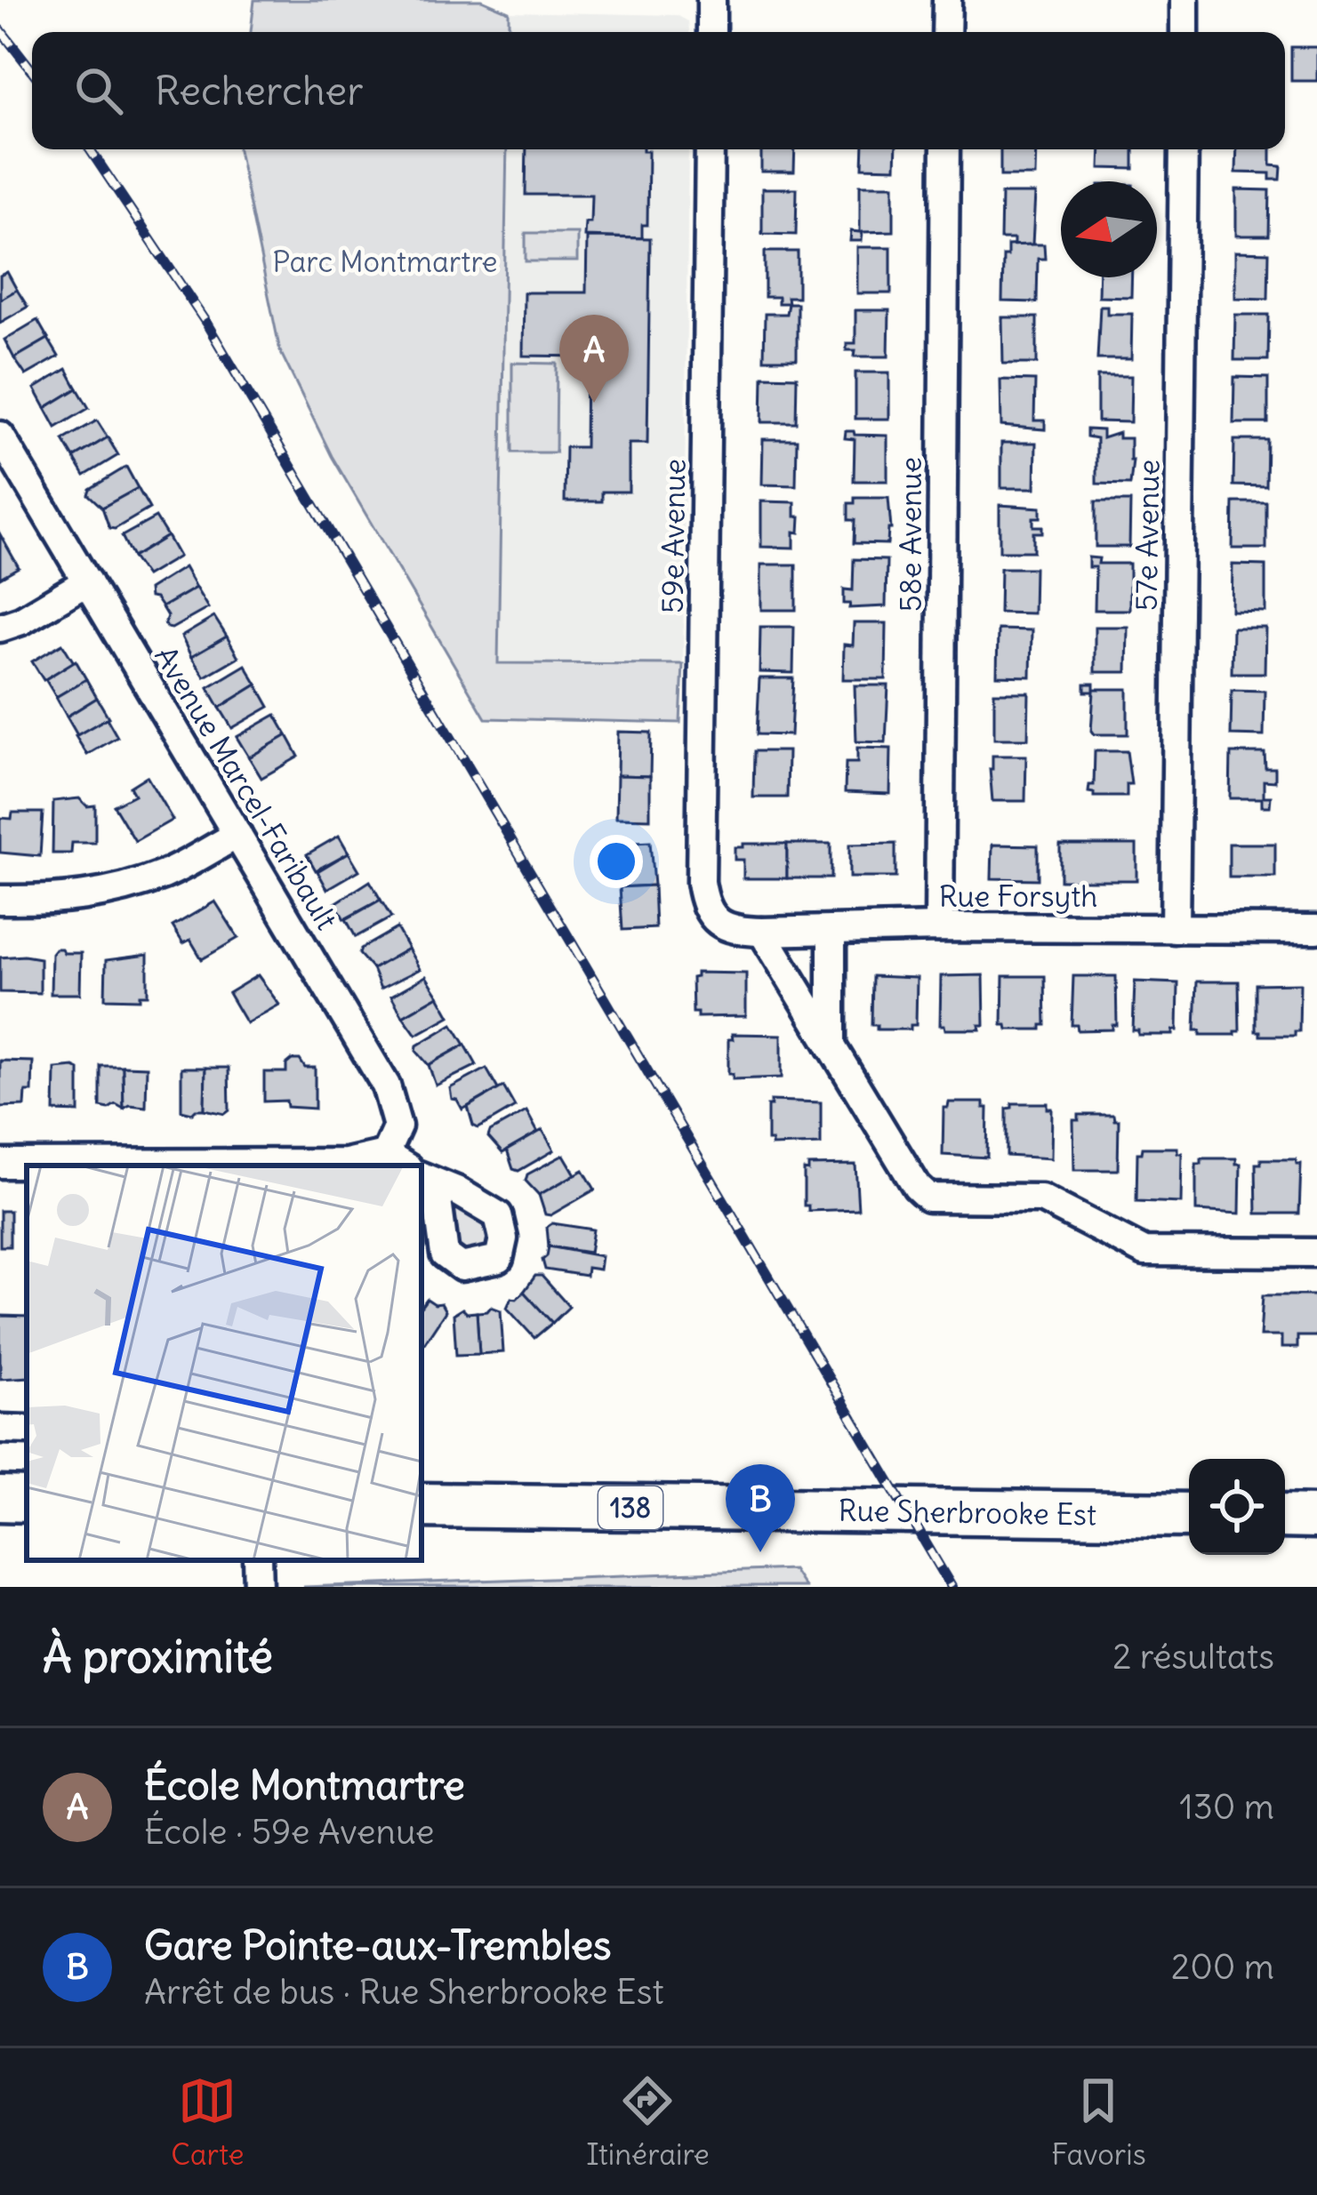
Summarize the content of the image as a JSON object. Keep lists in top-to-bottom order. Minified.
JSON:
{"streets":{"main road":["138","Rue Sherbrooke Est"],"street":["58e Avenue","57e Avenue","59e Avenue","Avenue Marcel-Faribault","Rue Forsyth"]},"crossings":[["58e Avenue","Rue Forsyth"],["57e Avenue","Rue Forsyth"],["59e Avenue","Rue Forsyth"]],"parks":["Parc Montmartre"],"north":"left","page":{"search":"Rechercher","pins":["A","B"],"heading":["À proximité","2 résultats"],"list":[{"mark":"A","name":"École Montmartre","note":"École · 59e Avenue","value":"130 m"},{"mark":"B","name":"Gare Pointe-aux-Trembles","note":"Arrêt de bus · Rue Sherbrooke Est","value":"200 m"}],"nav":["Carte","Itinéraire","Favoris"]}}
